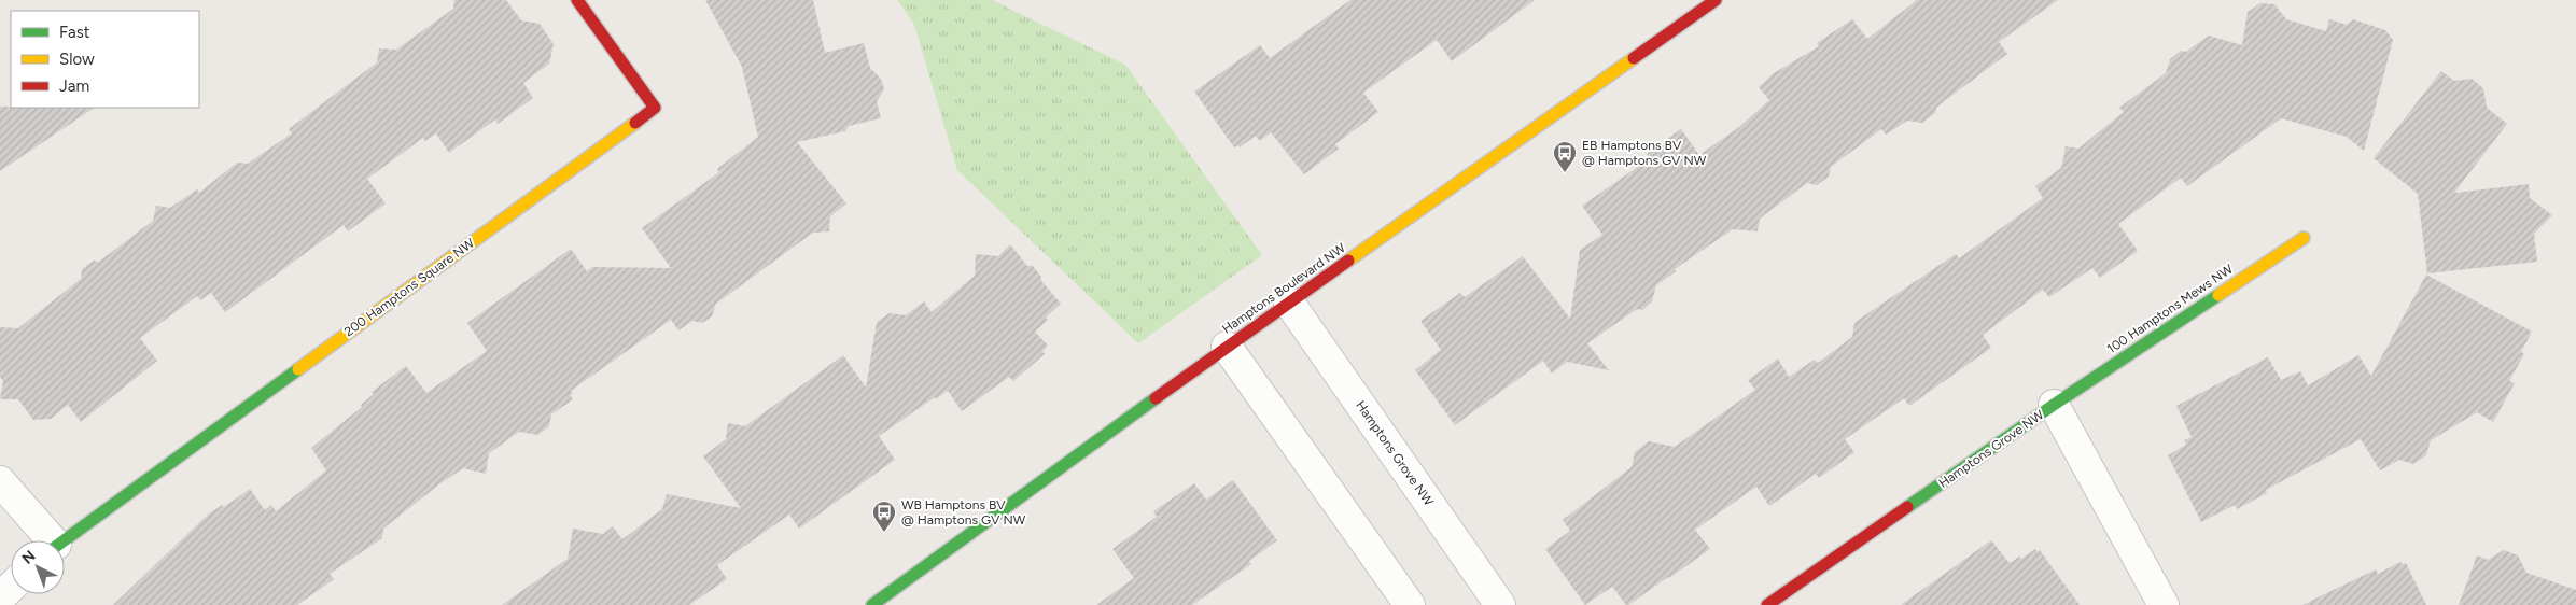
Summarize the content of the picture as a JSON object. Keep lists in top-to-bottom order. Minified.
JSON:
{"streets":{"street":["200 Hamptons Square NW","Hamptons Boulevard NW","100 Hamptons Mews NW","Hamptons Grove NW"]},"crossings":[["Hamptons Boulevard NW","Hamptons Grove NW"],["100 Hamptons Mews NW","Hamptons Grove NW"]],"places":{"bus stop":["EB Hamptons BV @ Hamptons GV NW","WB Hamptons BV @ Hamptons GV NW"]},"legend":["Fast","Slow","Jam"],"north":"top left"}
